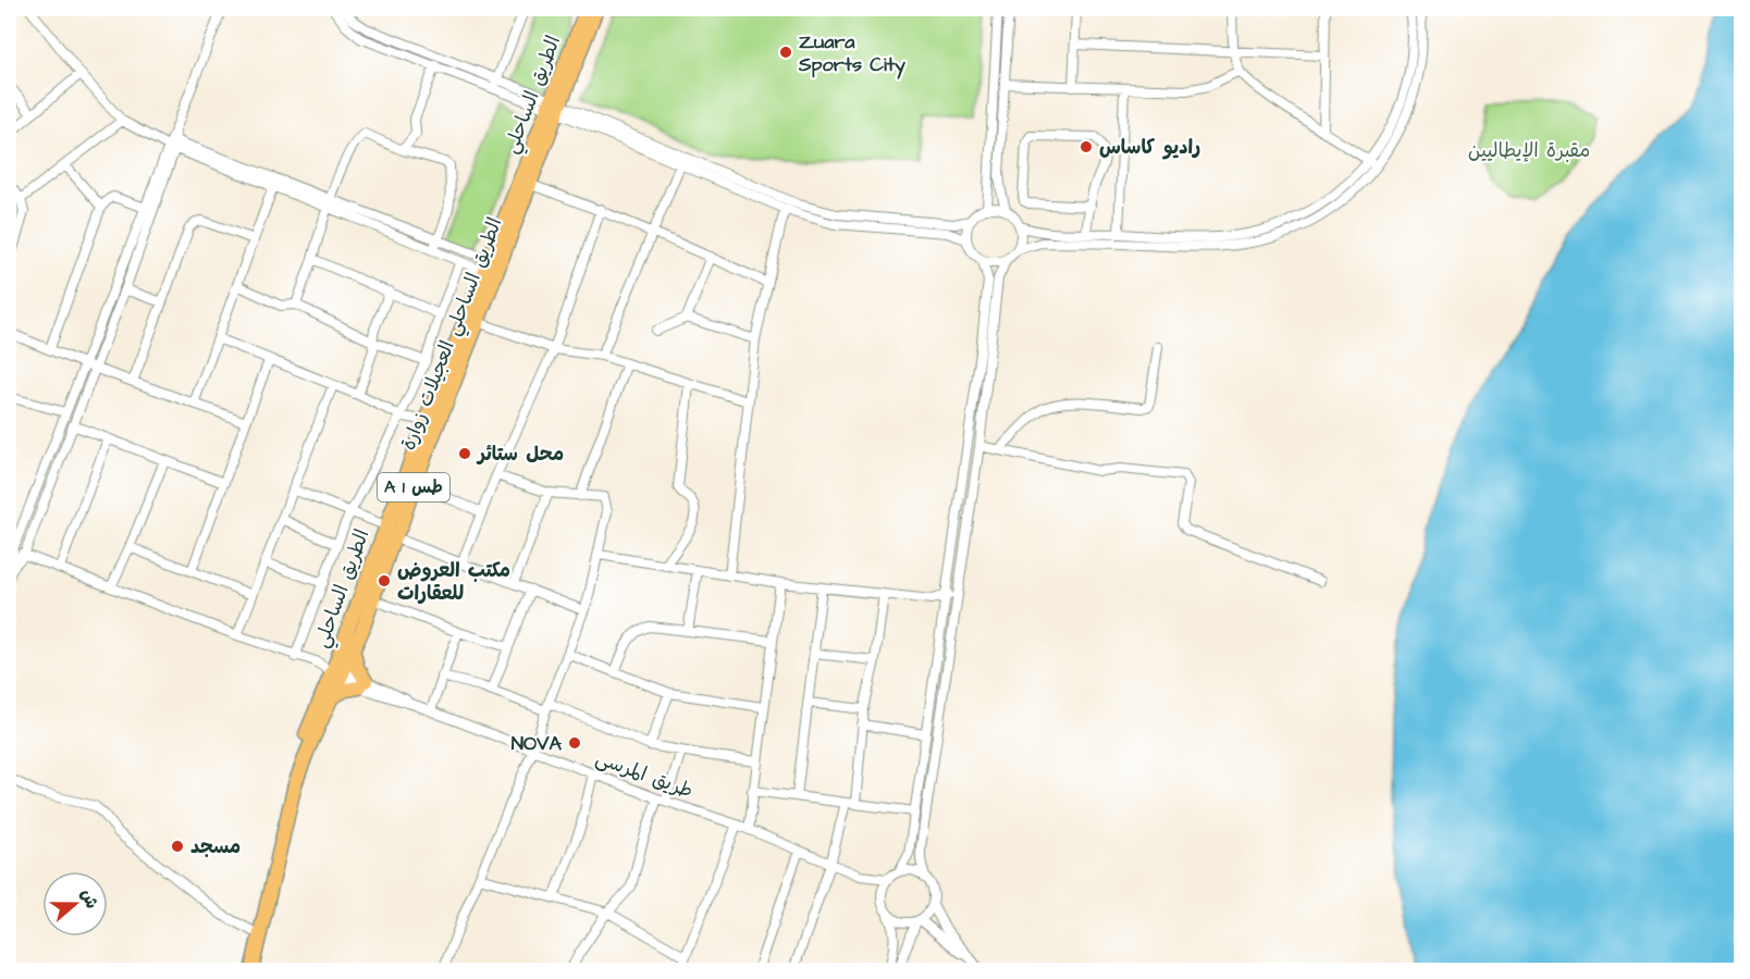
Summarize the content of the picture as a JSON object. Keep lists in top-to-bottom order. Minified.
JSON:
{"streets":{"highway":["الطريق الساحلي","الطريق الساحلي العجيلات زوارة","A 1 طس"],"street":["طريق المرسى"]},"crossings":[["الطريق الساحلي","الطريق الساحلي العجيلات زوارة"],["الطريق الساحلي","طريق المرسى"],["الطريق الساحلي العجيلات زوارة","طريق المرسى"]],"parks":["مقبرة الإيطاليين"],"places":["Zuara Sports City","راديو كاساس","محل ستائر","مكتب العروض للعقارات","NOVA","مسجد"],"north":"right"}
